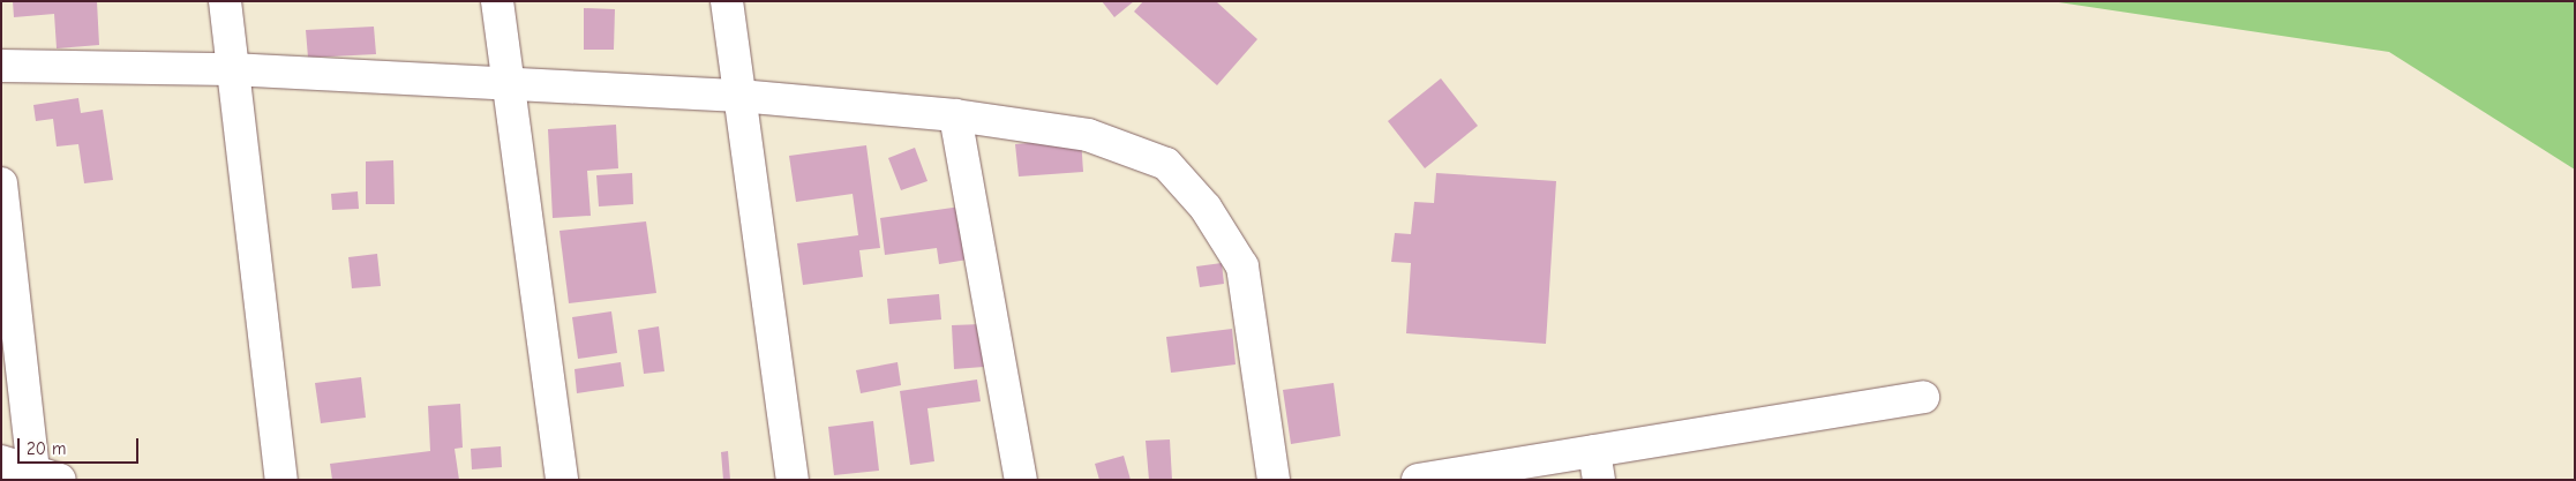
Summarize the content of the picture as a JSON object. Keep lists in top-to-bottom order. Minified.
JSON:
{"scale_bar":"20 m"}
